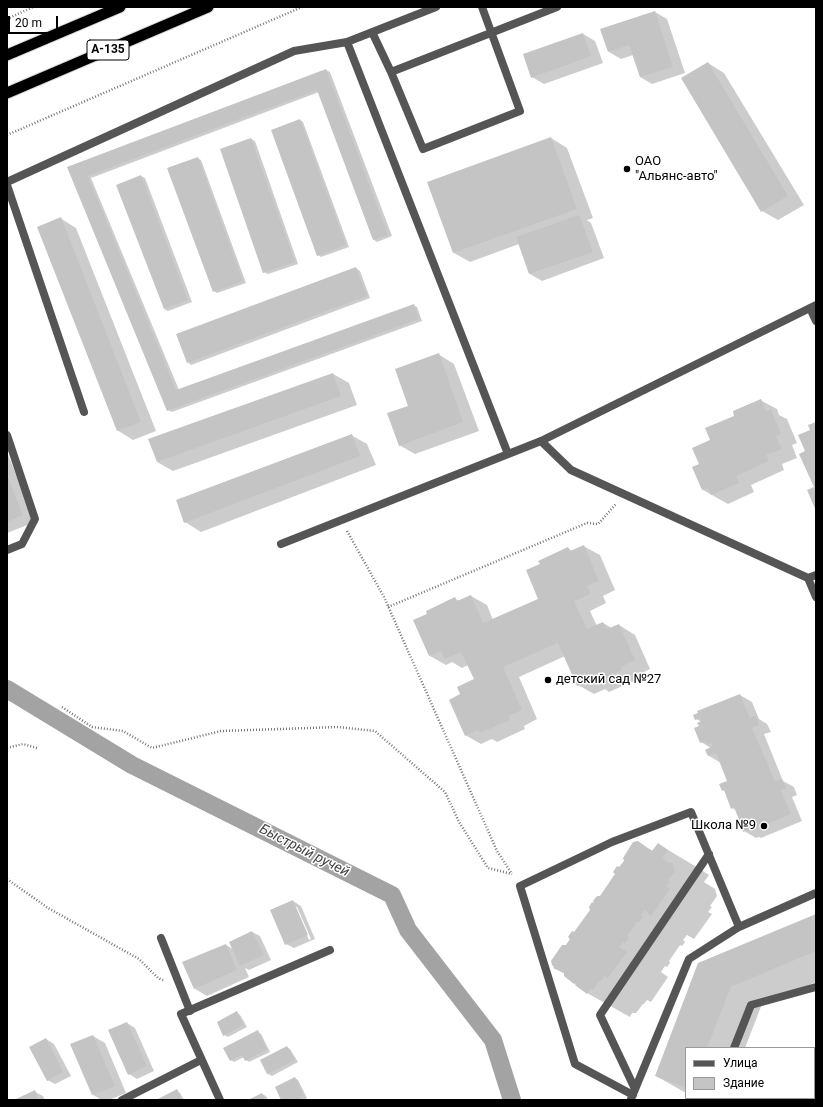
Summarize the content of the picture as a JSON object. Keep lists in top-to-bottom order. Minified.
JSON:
{"streets":{"highway":["А-135"]},"water":["Быстрый ручей"],"places":["ОАО \"Альянс-авто\"","детский сад №27","Школа №9"],"legend":["Улица","Здание"],"scale_bar":"20 m"}
